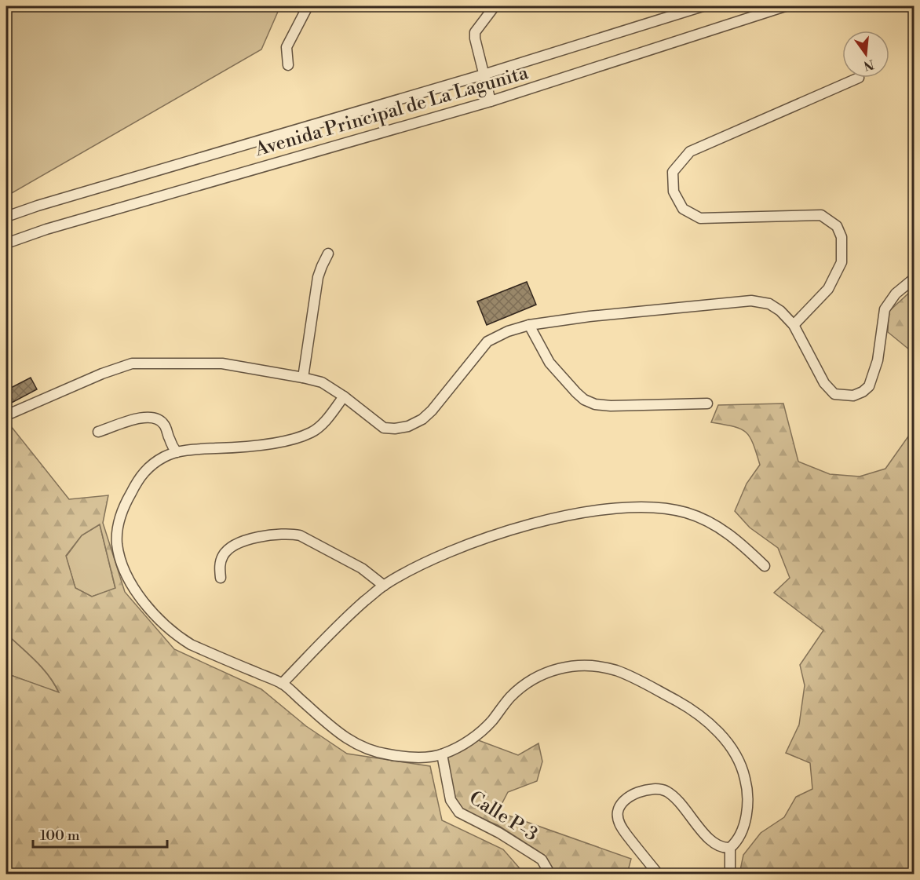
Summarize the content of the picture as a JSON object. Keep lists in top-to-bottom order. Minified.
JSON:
{"streets":{"street":["Avenida Principal de La Lagunita","Calle P-3"]},"scale_bar":"100 m","north":"bottom"}
